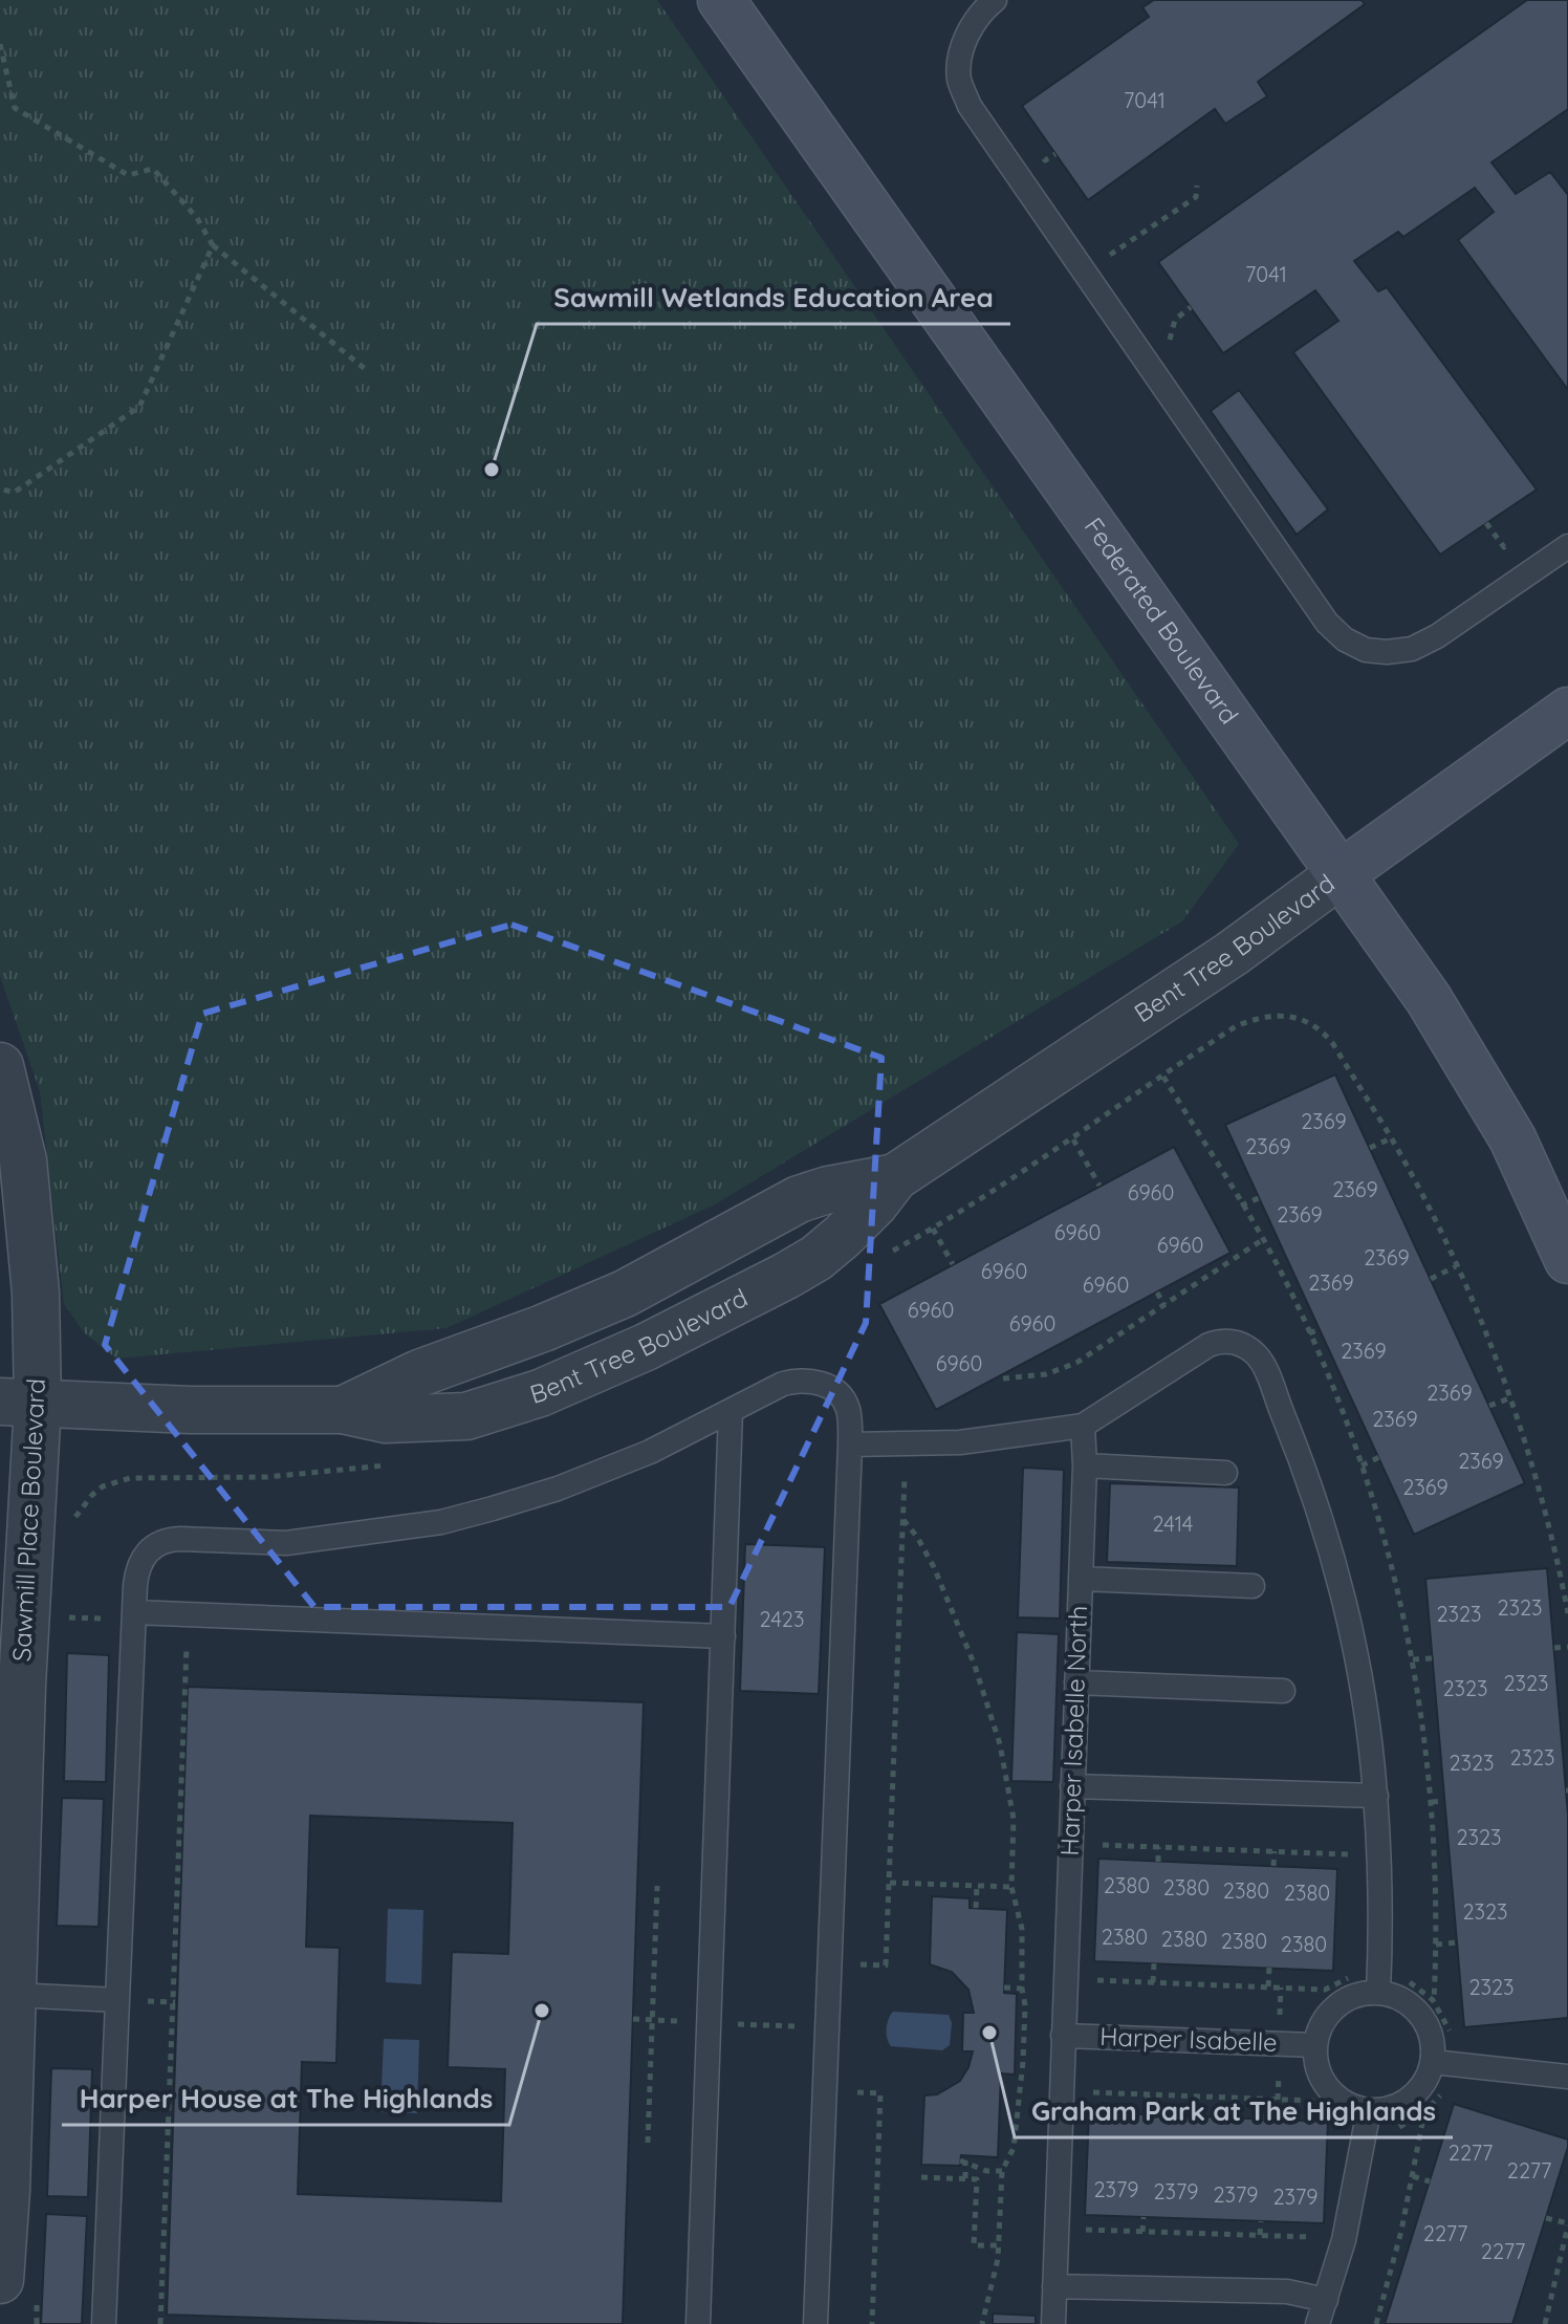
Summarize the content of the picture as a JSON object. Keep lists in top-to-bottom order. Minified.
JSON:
{"streets":{"main road":["Federated Boulevard","Bent Tree Boulevard"],"street":["Sawmill Place Boulevard"],"lane":["Harper Isabelle North","Harper Isabelle"]},"crossings":[["Federated Boulevard","Bent Tree Boulevard"],["Bent Tree Boulevard","Sawmill Place Boulevard"],["Harper Isabelle North","Harper Isabelle"]],"places":["Sawmill Wetlands Education Area","Harper House at The Highlands","Graham Park at The Highlands"],"house_numbers":["7041","7041","2369","2369","2369","6960","2369","6960","6960","2369","6960","2369","6960","6960","6960","2369","6960","2369","2369","2369","2369","2414","2323","2323","2423","2323","2323","2323","2323","2323","2380","2380","2380","2380","2323","2380","2380","2380","2380","2323","2277","2277","2379","2379","2379","2379","2277","2277"]}
